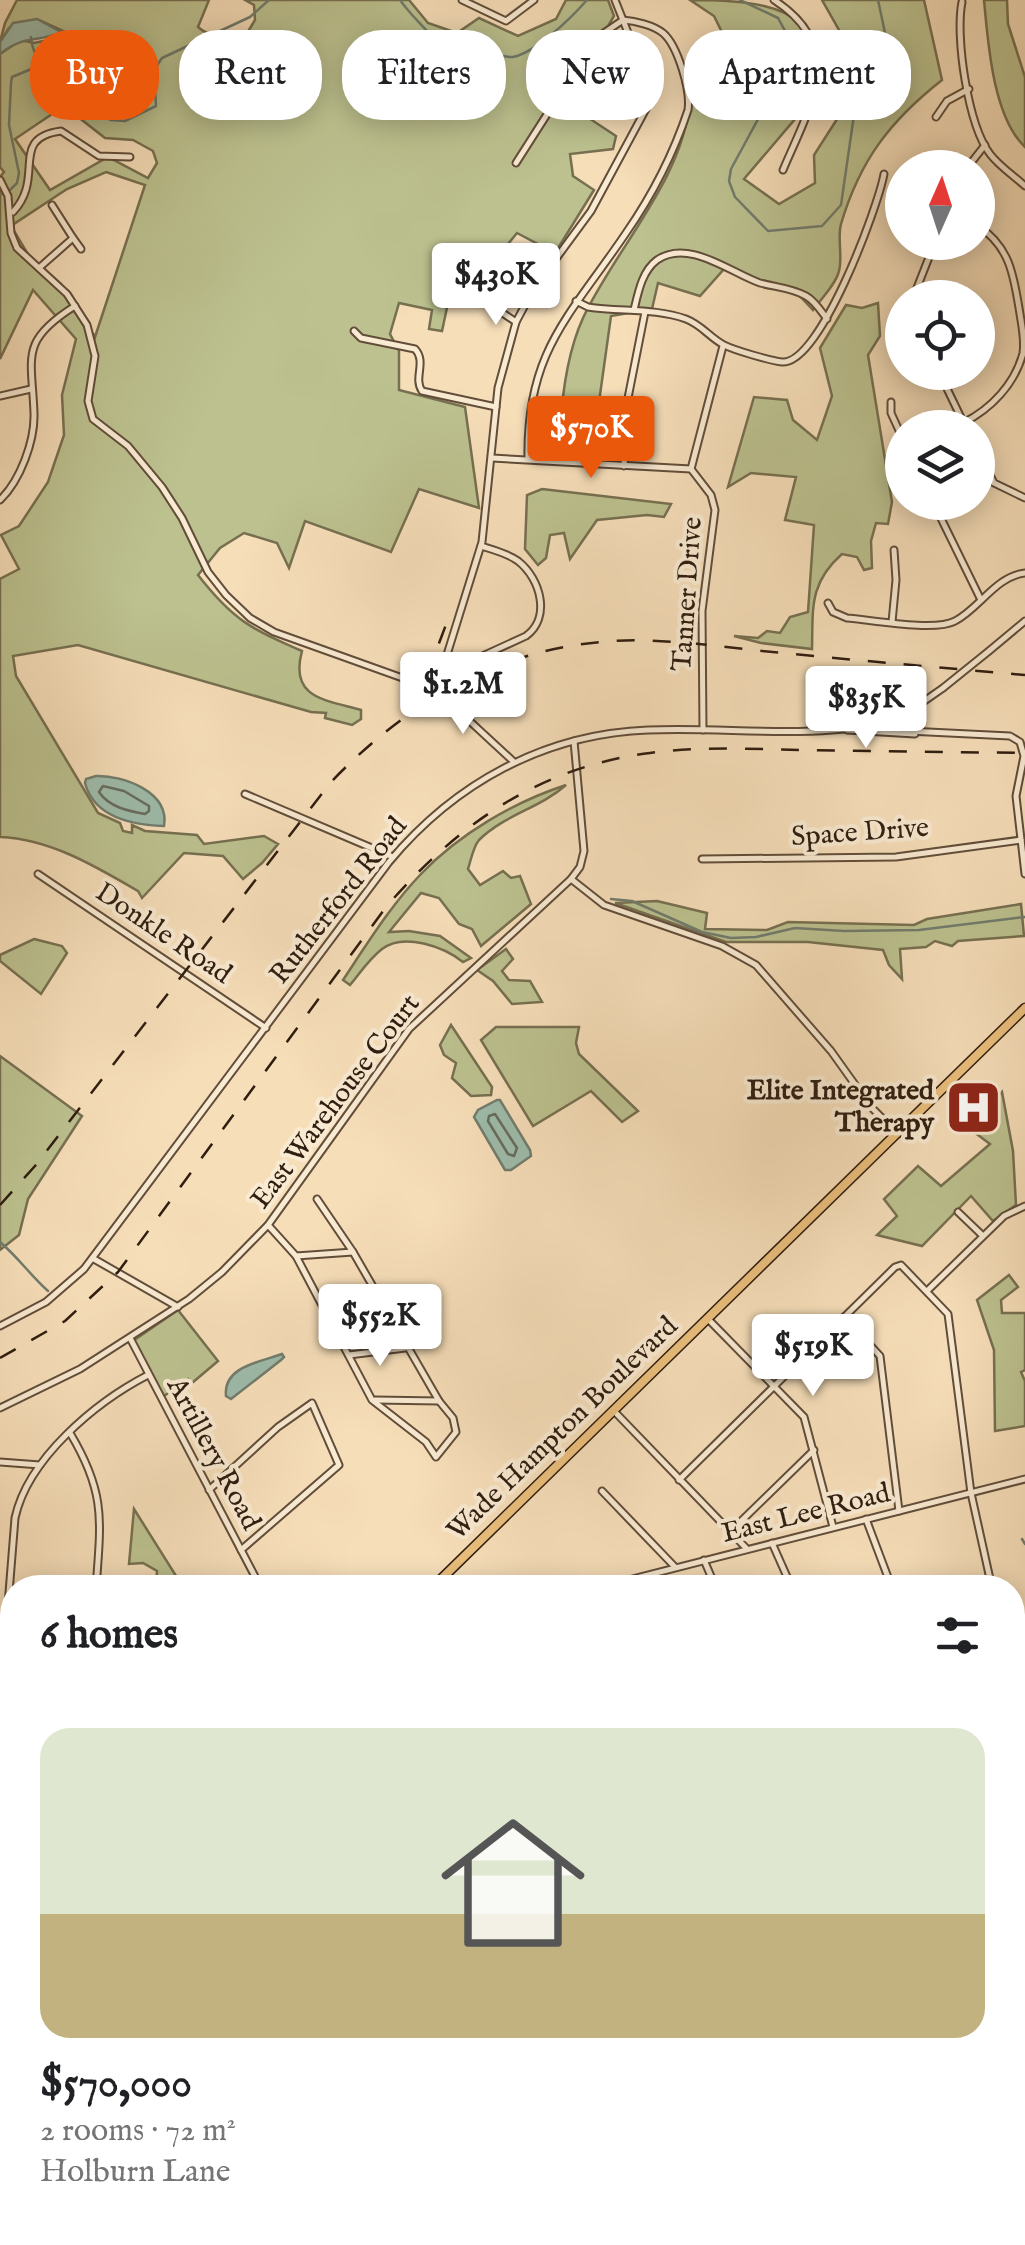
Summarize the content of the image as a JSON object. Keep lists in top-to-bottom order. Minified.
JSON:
{"streets":{"main road":["Wade Hampton Boulevard"],"street":["Tanner Drive","Space Drive","Rutherford Road","Donkle Road","East Warehouse Court","Artillery Road","East Lee Road"]},"crossings":[["Tanner Drive","Rutherford Road"],["Rutherford Road","Donkle Road"],["East Warehouse Court","Artillery Road"]],"places":{"hospital":["Elite Integrated Therapy"]},"north":"top","page":{"chip":["Buy","Rent","Filters","New","Apartment"],"price":["$430K","$570K","$1.2M","$835K","$552K","$519K"],"heading":"6 homes","list":[{"name":"$570,000","note":"2 rooms · 72 m² · Holburn Lane"}]}}
